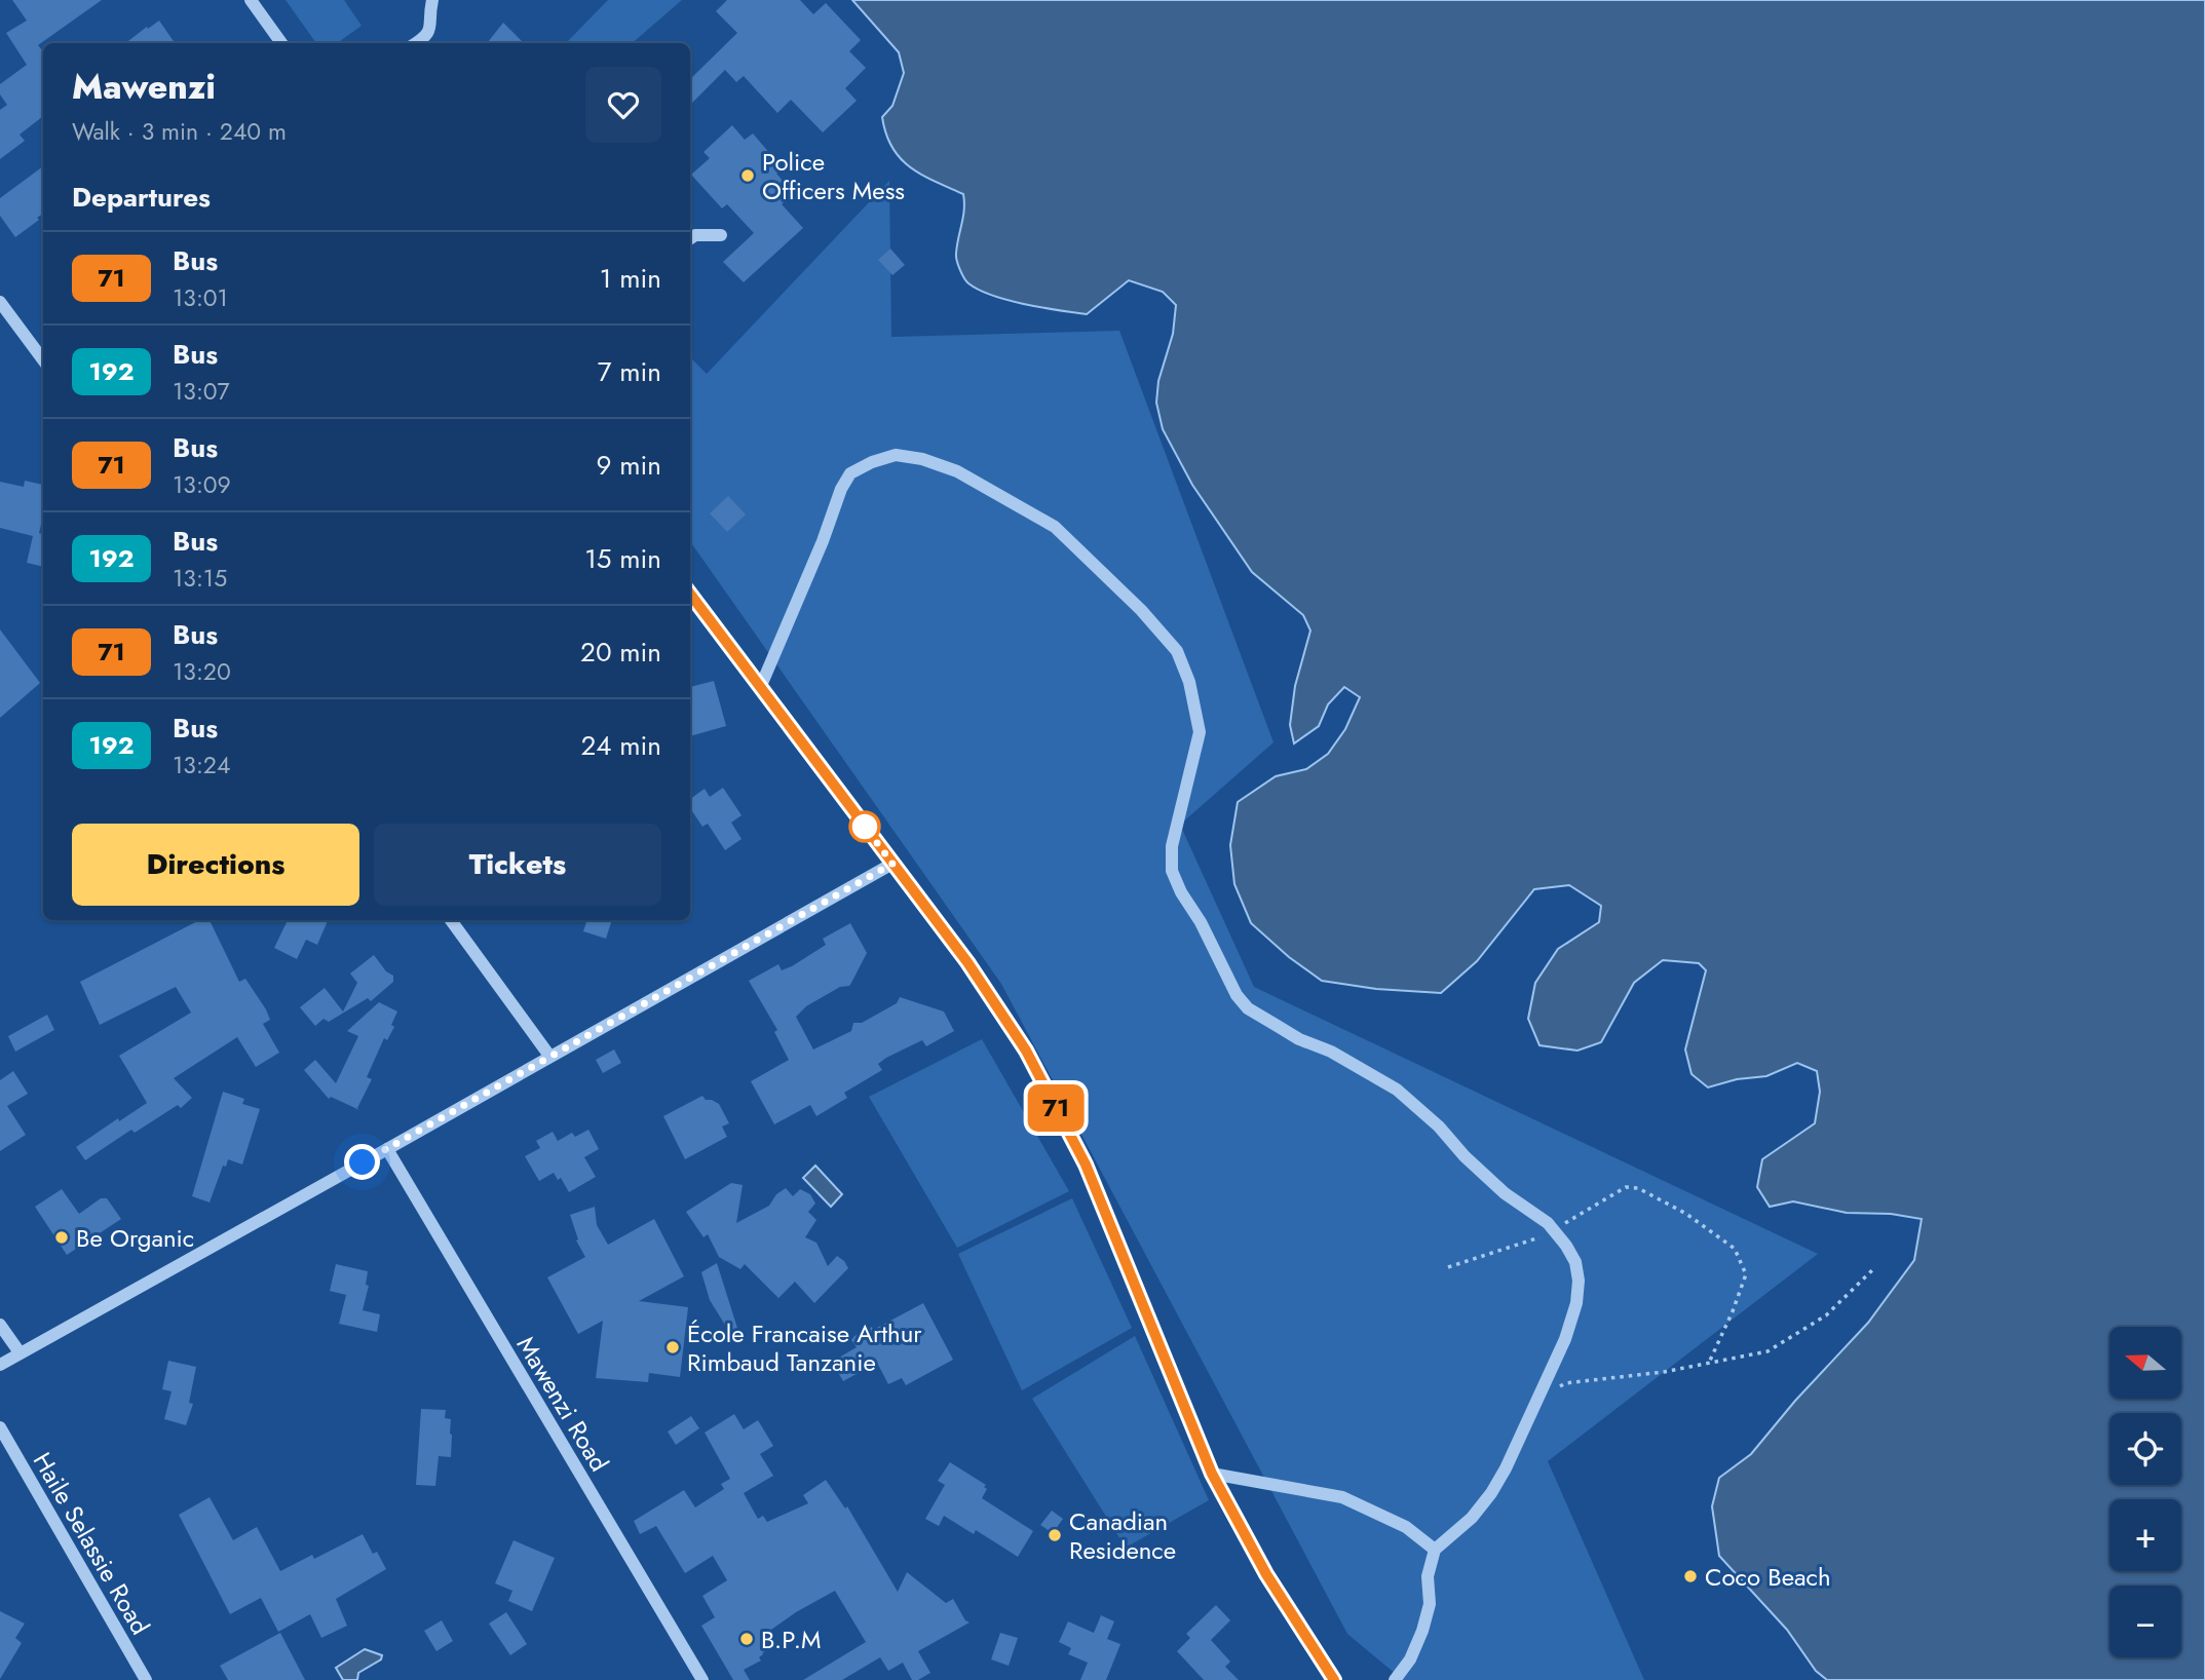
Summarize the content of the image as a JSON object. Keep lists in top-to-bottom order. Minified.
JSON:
{"streets":{"street":["Mawenzi Road","Haile Selassie Road"]},"places":["Police Officers Mess","Be Organic","École Francaise Arthur Rimbaud Tanzanie","Canadian Residence","Coco Beach","B.P.M"],"lines":["bus line 71"],"north":"left","page":{"on_map":"71","heading":[["Mawenzi","Walk · 3 min · 240 m"],"Departures"],"list":[{"mark":"71","name":"Bus","note":"13:01","value":"1 min"},{"mark":"192","name":"Bus","note":"13:07","value":"7 min"},{"mark":"71","name":"Bus","note":"13:09","value":"9 min"},{"mark":"192","name":"Bus","note":"13:15","value":"15 min"},{"mark":"71","name":"Bus","note":"13:20","value":"20 min"},{"mark":"192","name":"Bus","note":"13:24","value":"24 min"}],"buttons":["Directions","Tickets"],"map_buttons":["+","−"]}}
